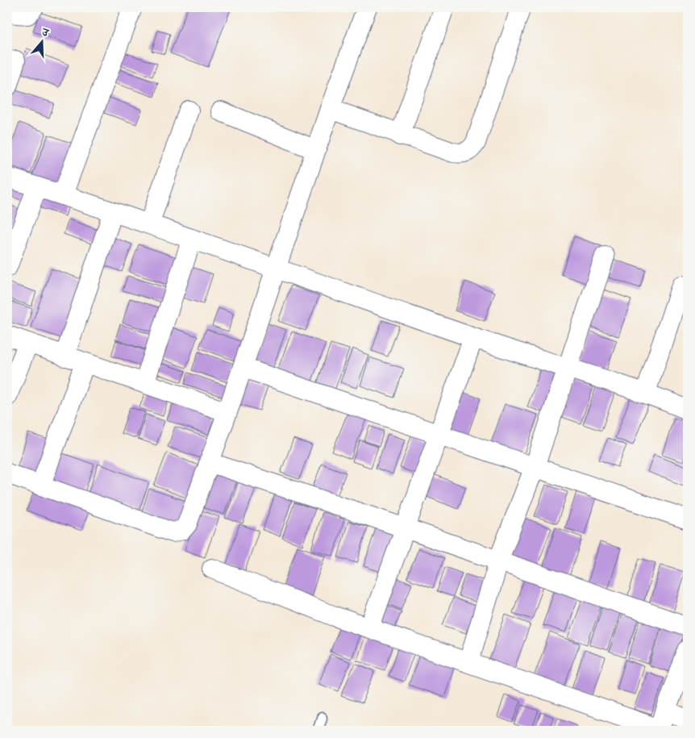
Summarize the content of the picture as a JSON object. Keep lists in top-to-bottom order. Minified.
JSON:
{"north":"top"}
